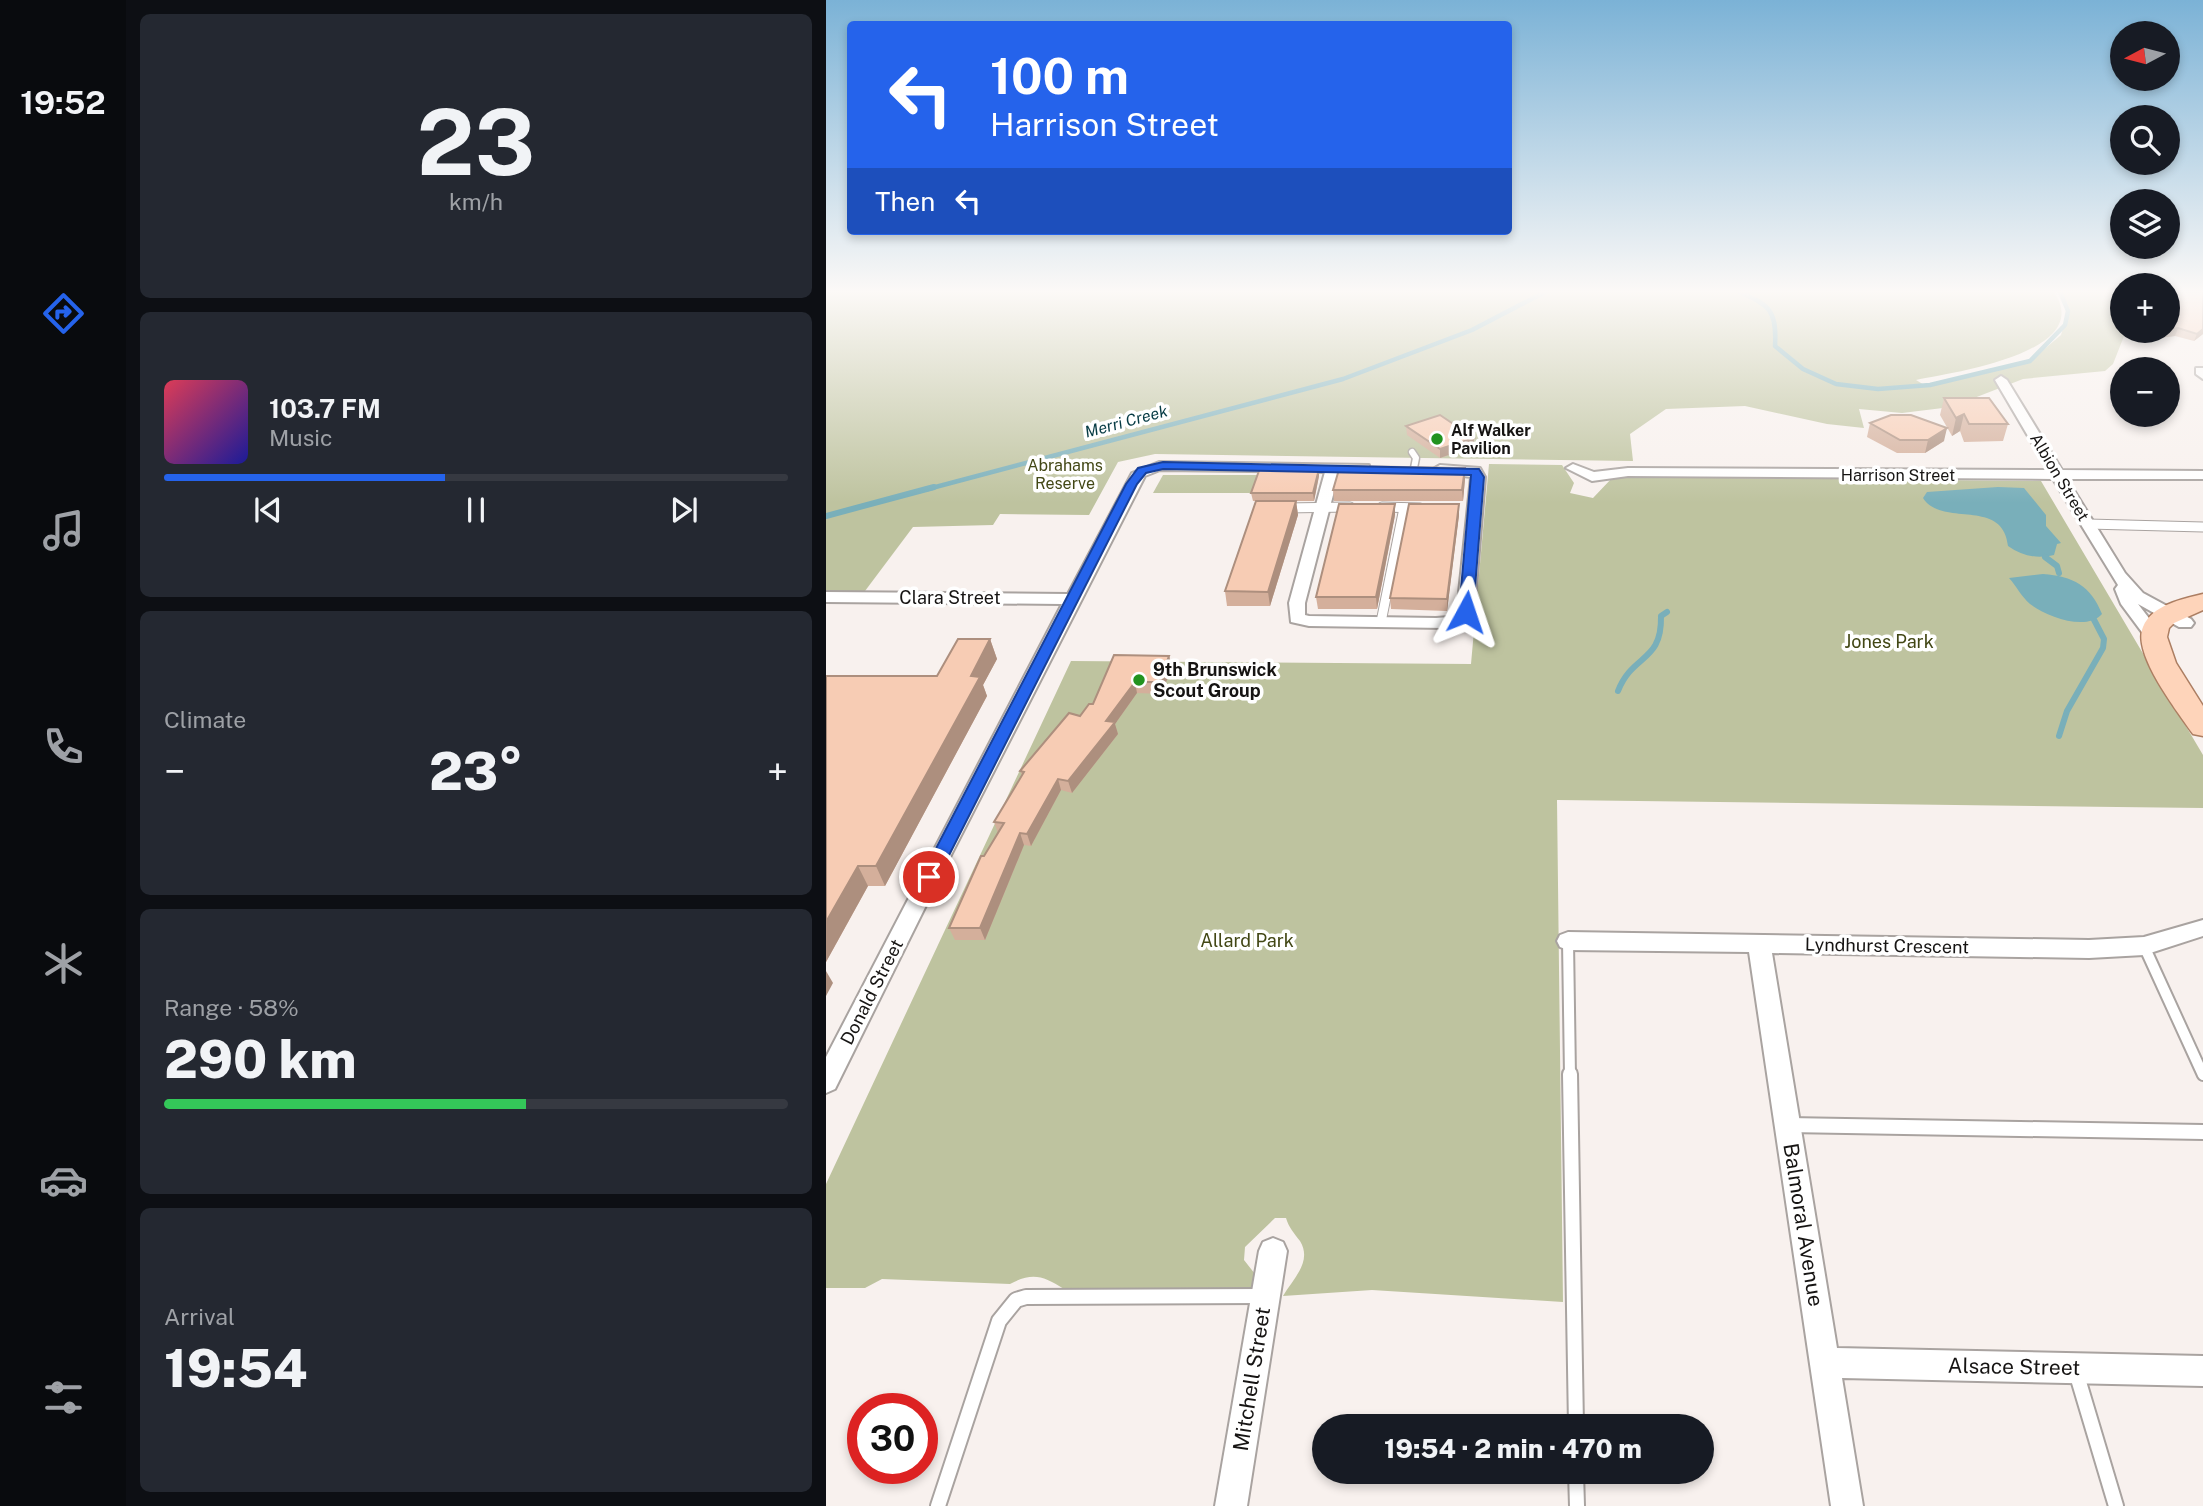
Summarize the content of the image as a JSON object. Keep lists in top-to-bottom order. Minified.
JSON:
{"streets":{"main road":["Albion Street"],"street":["Harrison Street","Clara Street","Lyndhurst Crescent","Donald Street","Balmoral Avenue","Alsace Street","Mitchell Street"]},"crossings":[["Harrison Street","Albion Street"],["Clara Street","Donald Street"],["Lyndhurst Crescent","Balmoral Avenue"],["Balmoral Avenue","Alsace Street"]],"water":["Merri Creek"],"parks":["Abrahams Reserve","Jones Park","Allard Park"],"places":["Alf Walker Pavilion","9th Brunswick Scout Group"],"north":"left","page":{"tabs":"19:52","tile":[["23","km/h"],"Climate",["Range · 58%","290 km"],["Arrival","19:54"]],"map_buttons":["+","−"],"turn":["100 m","Harrison Street"],"then":"Then","song":["103.7 FM","Music"],"heat":["−","23°","+"],"limit":"30","trip":"19:54 · 2 min · 470 m"}}
